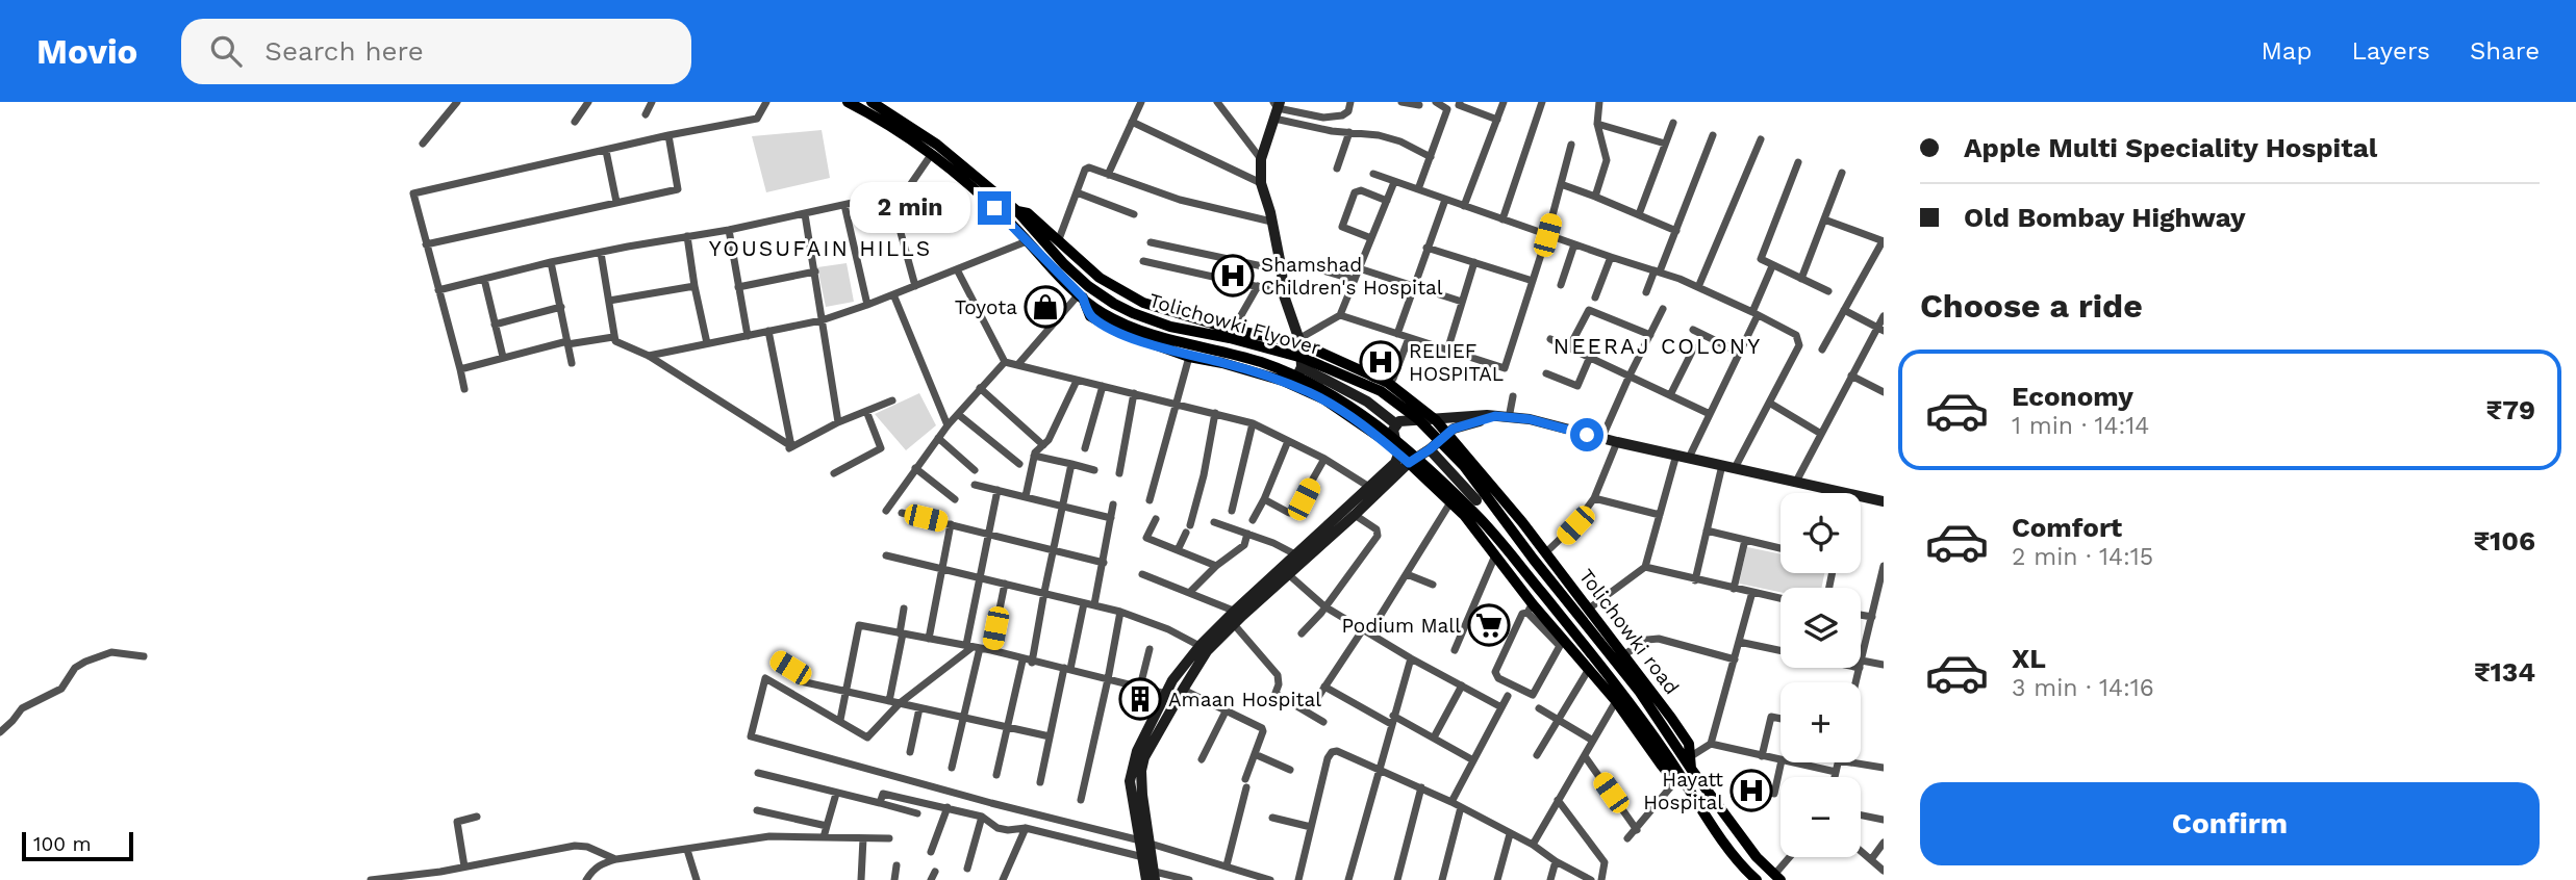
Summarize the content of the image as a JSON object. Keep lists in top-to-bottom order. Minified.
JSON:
{"streets":{"main road":["Tolichowki Flyover","Tolichowki road"]},"crossings":[["Tolichowki Flyover","Tolichowki road"]],"districts":["YOUSUFAIN HILLS","NEERAJ COLONY"],"places":{"hospital":["Shamshad Children's Hospital","RELIEF HOSPITAL","Hayatt Hospital"],"shop":["Toyota"],"supermarket":["Podium Mall"],"building":["Amaan Hospital"]},"scale_bar":"100 m","page":{"header":"Movio","search":"Search here","nav":["Map","Layers","Share"],"banner":["Apple Multi Speciality Hospital","Old Bombay Highway"],"bubble":"2 min","heading":"Choose a ride","list":[{"name":"Economy","note":"1 min · 14:14","value":"₹79"},{"name":"Comfort","note":"2 min · 14:15","value":"₹106"},{"name":"XL","note":"3 min · 14:16","value":"₹134"}],"map_buttons":["+","−"],"buttons":"Confirm","scale":"100 m"}}
